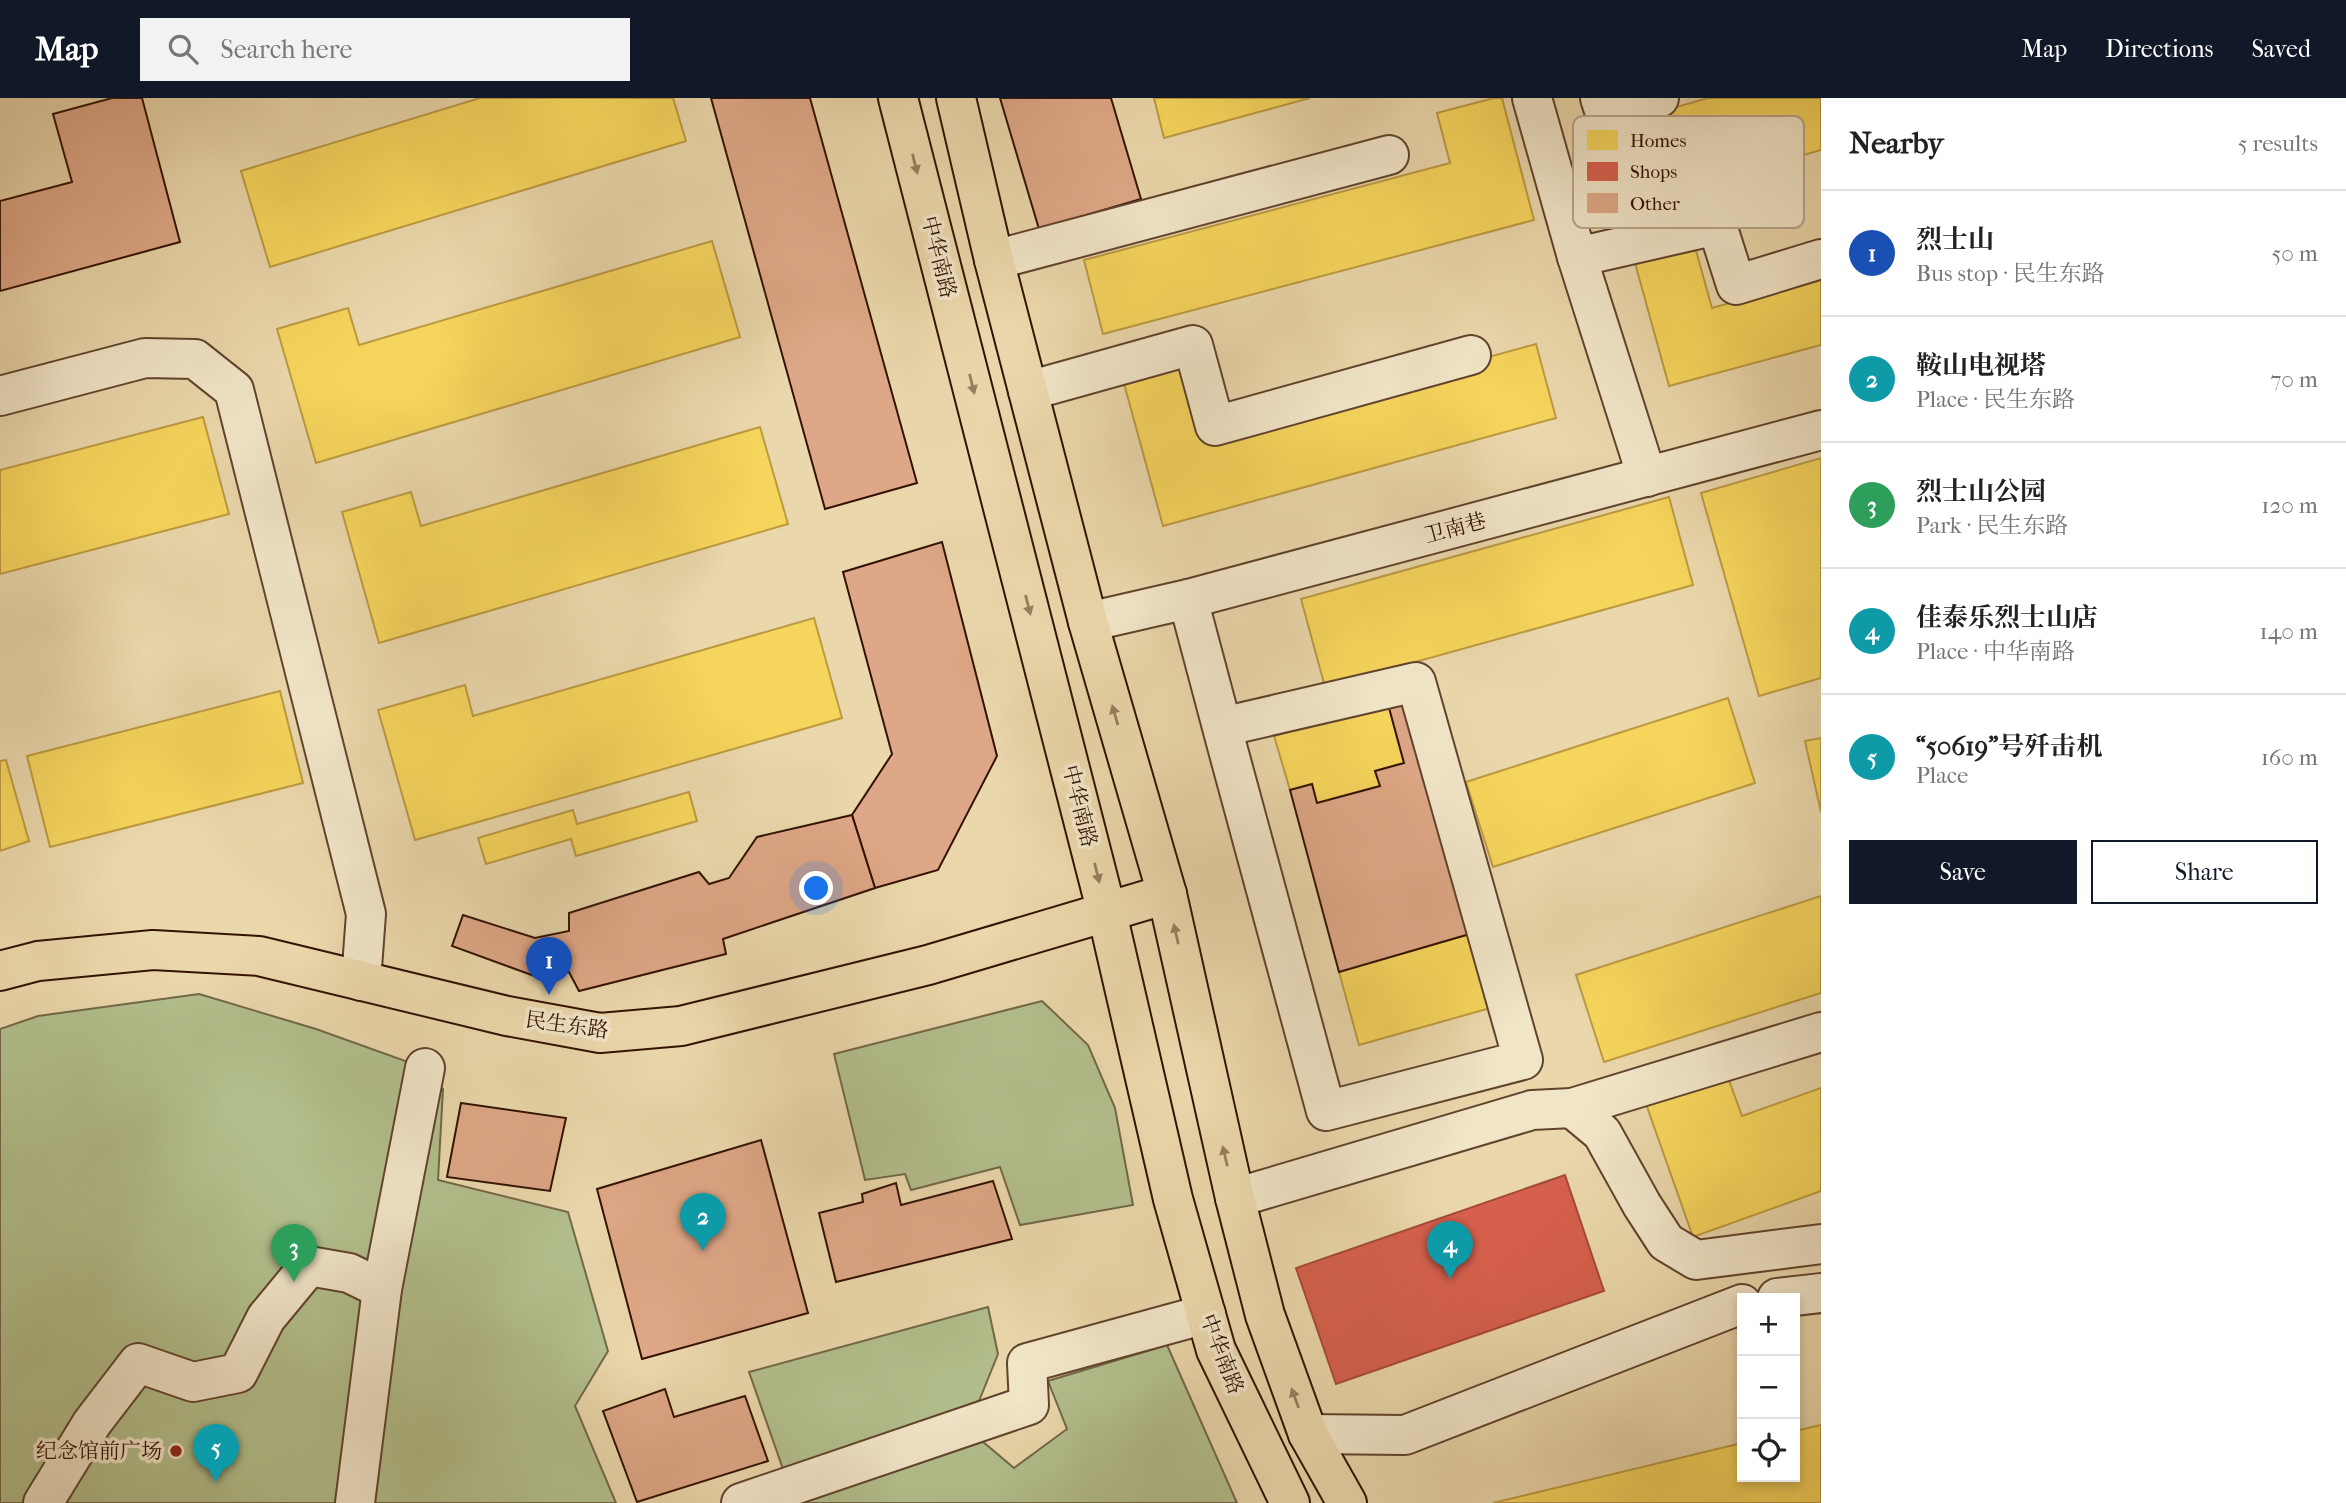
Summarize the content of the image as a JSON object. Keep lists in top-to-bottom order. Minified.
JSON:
{"streets":{"main road":["中华南路","民生东路"],"street":["卫南巷"]},"crossings":[["中华南路","民生东路"]],"places":["纪念馆前广场"],"legend":["Homes","Shops","Other"],"page":{"header":"Map","search":"Search here","nav":["Map","Directions","Saved"],"heading":["Nearby","5 results"],"list":[{"mark":"1","name":"烈士山","note":"Bus stop · 民生东路","value":"50 m"},{"mark":"2","name":"鞍山电视塔","note":"Place · 民生东路","value":"70 m"},{"mark":"3","name":"烈士山公园","note":"Park · 民生东路","value":"120 m"},{"mark":"4","name":"佳泰乐烈士山店","note":"Place · 中华南路","value":"140 m"},{"mark":"5","name":"“50619”号歼击机","note":"Place","value":"160 m"}],"buttons":["Save","Share"],"pins":["1","2","4","3","5"],"map_buttons":["+","−"]}}
